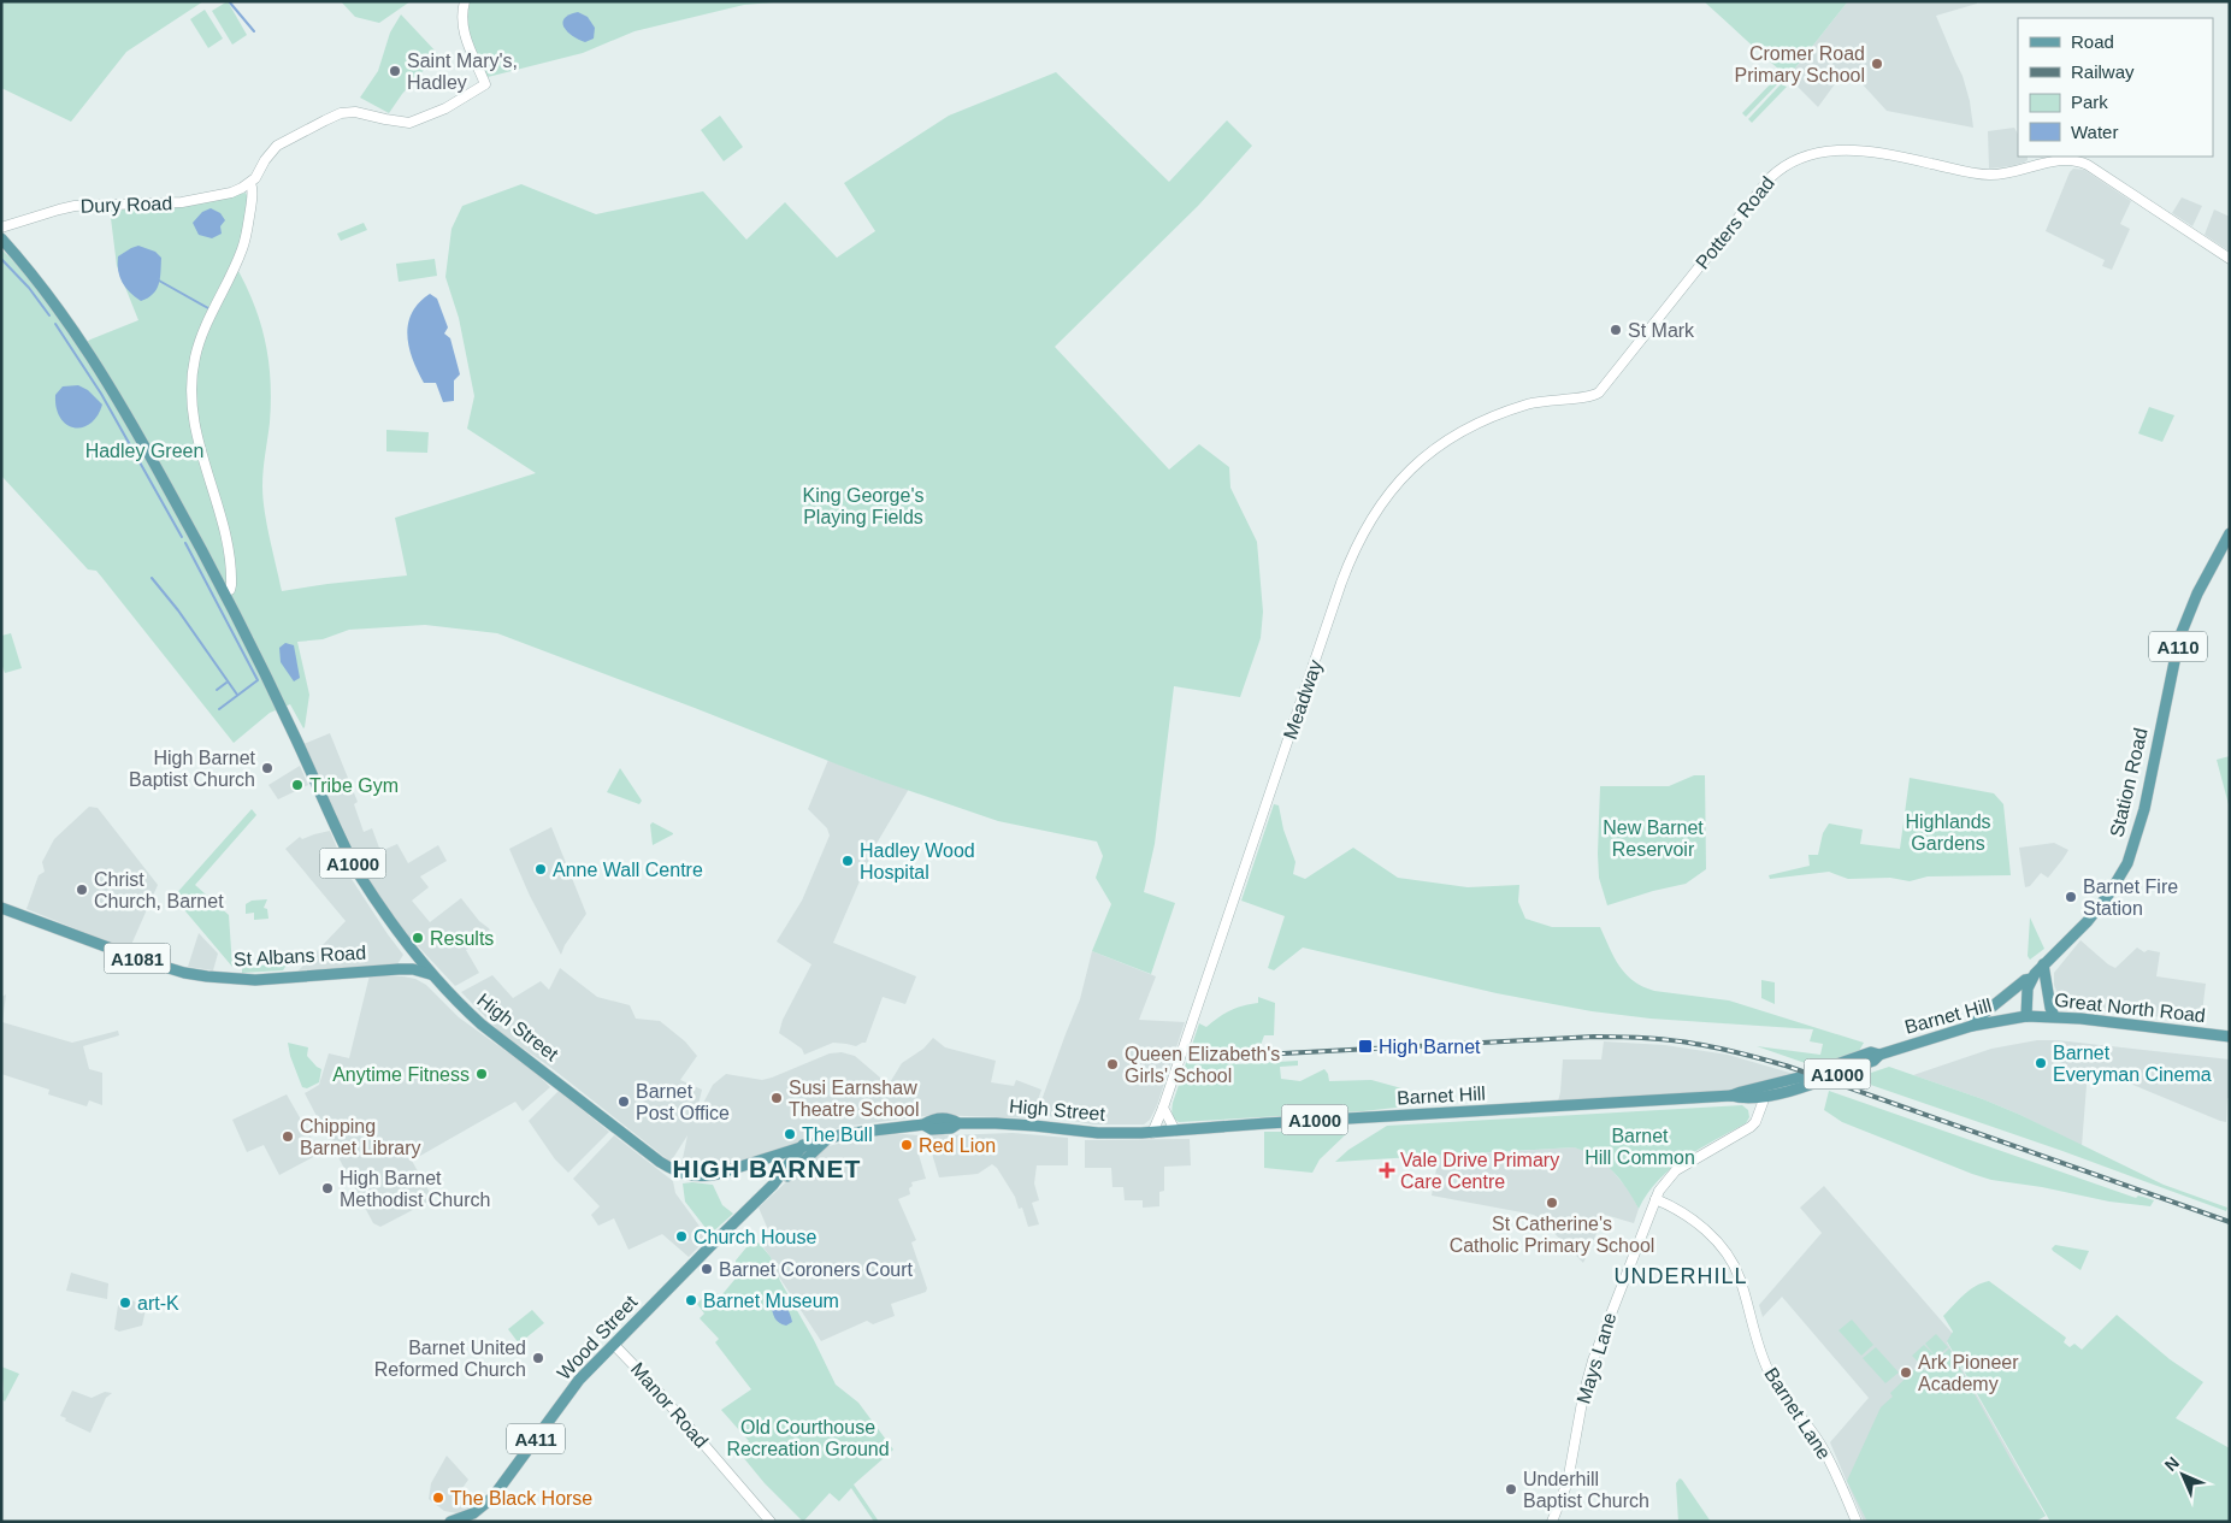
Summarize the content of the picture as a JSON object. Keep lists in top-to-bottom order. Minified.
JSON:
{"streets":{"main road":["A110","Station Road","A1000","St Albans Road","A1081","Great North Road","Barnet Hill","High Street","Wood Street","A411"],"street":["Dury Road","Potters Road","Meadway","Mays Lane","Manor Road","Barnet Lane"]},"crossings":[["Potters Road","Meadway"],["A110","Station Road"],["A110","Barnet Hill"],["Meadway","Barnet Hill"],["Meadway","High Street"],["A1000","High Street"],["St Albans Road","High Street"],["Great North Road","Barnet Hill"],["Barnet Hill","High Street"],["High Street","Wood Street"],["Wood Street","Manor Road"],["Mays Lane","Barnet Lane"]],"districts":["HIGH BARNET","UNDERHILL"],"parks":["Hadley Green","King George's Playing Fields","Highlands Gardens","New Barnet Reservoir","Barnet Hill Common","Old Courthouse Recreation Ground"],"places":{"other":["Cromer Road Primary School","Saint Mary's, Hadley","St Mark","High Barnet Baptist Church","Tribe Gym","Hadley Wood Hospital","Anne Wall Centre","Christ Church, Barnet","Barnet Fire Station","Results","Barnet Everyman Cinema","Queen Elizabeth's Girls' School","Anytime Fitness","Susi Earnshaw Theatre School","Barnet Post Office","The Bull","Chipping Barnet Library","Red Lion","High Barnet Methodist Church","St Catherine's Catholic Primary School","Church House","Barnet Coroners Court","Barnet Museum","art-K","Barnet United Reformed Church","Ark Pioneer Academy","Underhill Baptist Church","The Black Horse"],"transit":["High Barnet"],"health":["Vale Drive Primary Care Centre"]},"legend":["Road","Railway","Park","Water"],"north":"top left"}
